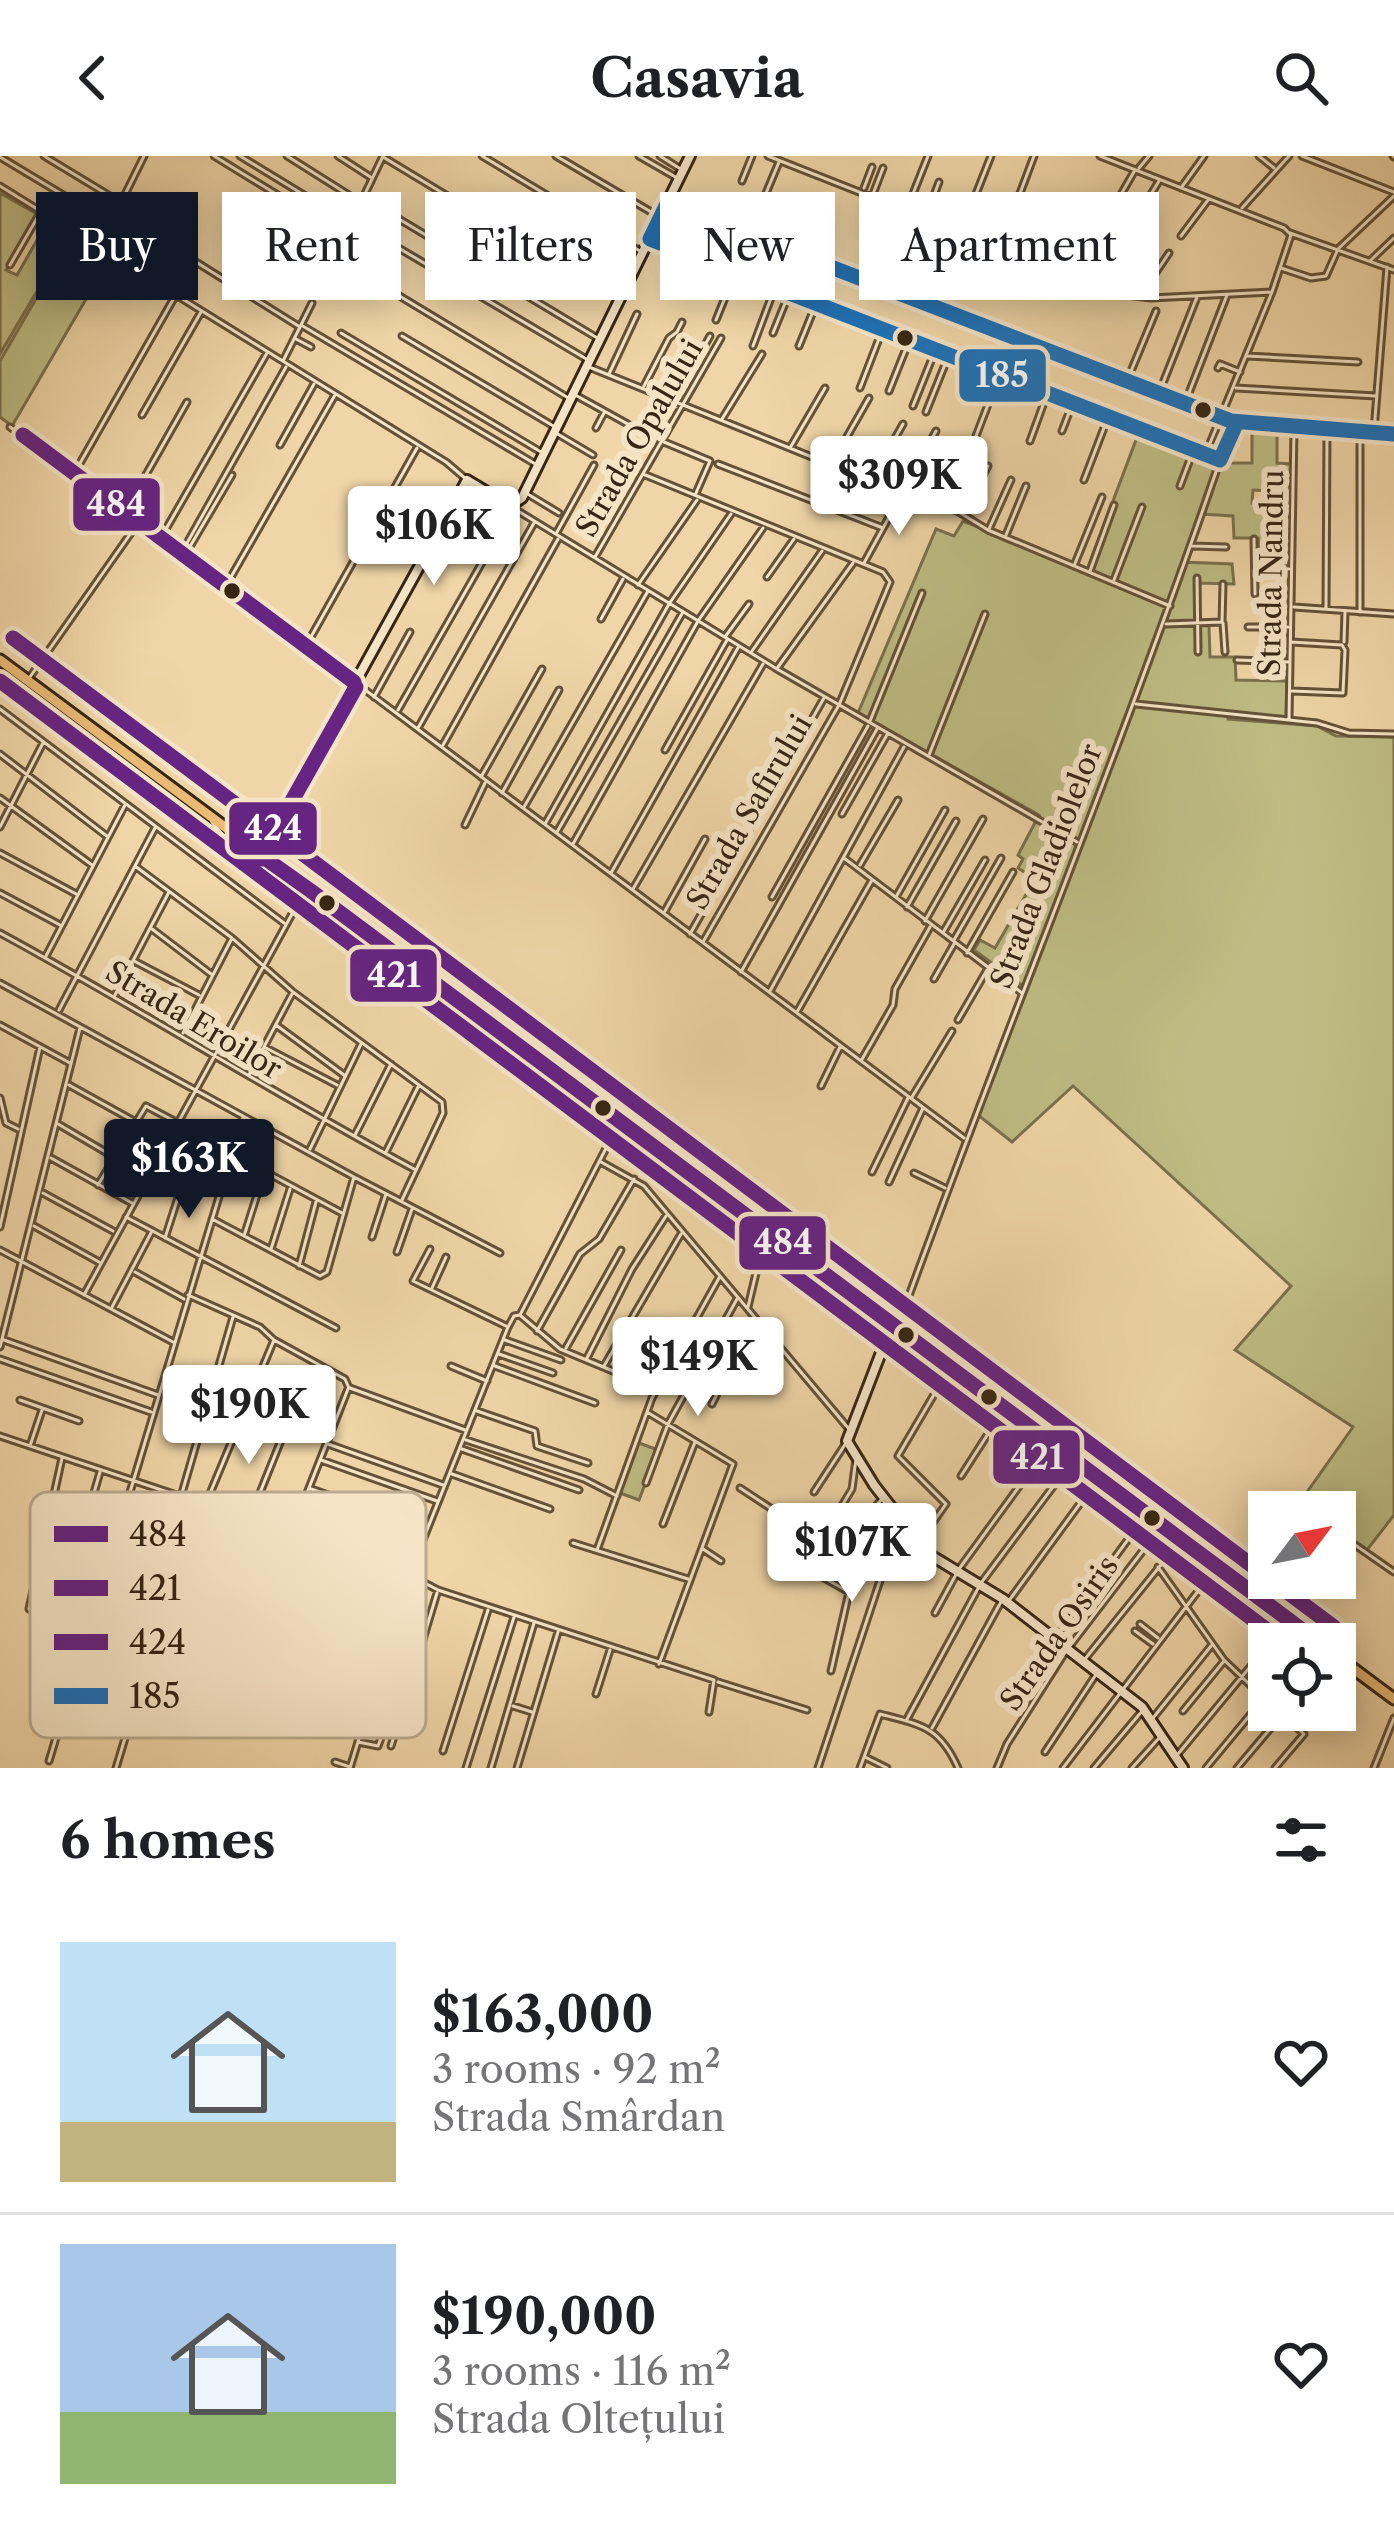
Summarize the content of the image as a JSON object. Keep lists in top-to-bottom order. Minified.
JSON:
{"streets":{"street":["Strada Opalului","Strada Nandru","Strada Safirului","Strada Gladiolelor","Strada Eroilor","Strada Osiris"]},"crossings":[["Strada Opalului","Strada Safirului"],["Strada Safirului","Strada Gladiolelor"]],"lines":["transit line 185","transit line 484","transit line 424","transit line 421"],"legend":["484","421","424","185"],"north":"top right","page":{"header":"Casavia","chip":["Buy","Rent","Filters","New","Apartment"],"price":["$309K","$106K","$163K","$149K","$190K","$107K"],"heading":"6 homes","list":[{"name":"$163,000","note":"3 rooms · 92 m² · Strada Smârdan"},{"name":"$190,000","note":"3 rooms · 116 m² · Strada Oltețului"}]}}
